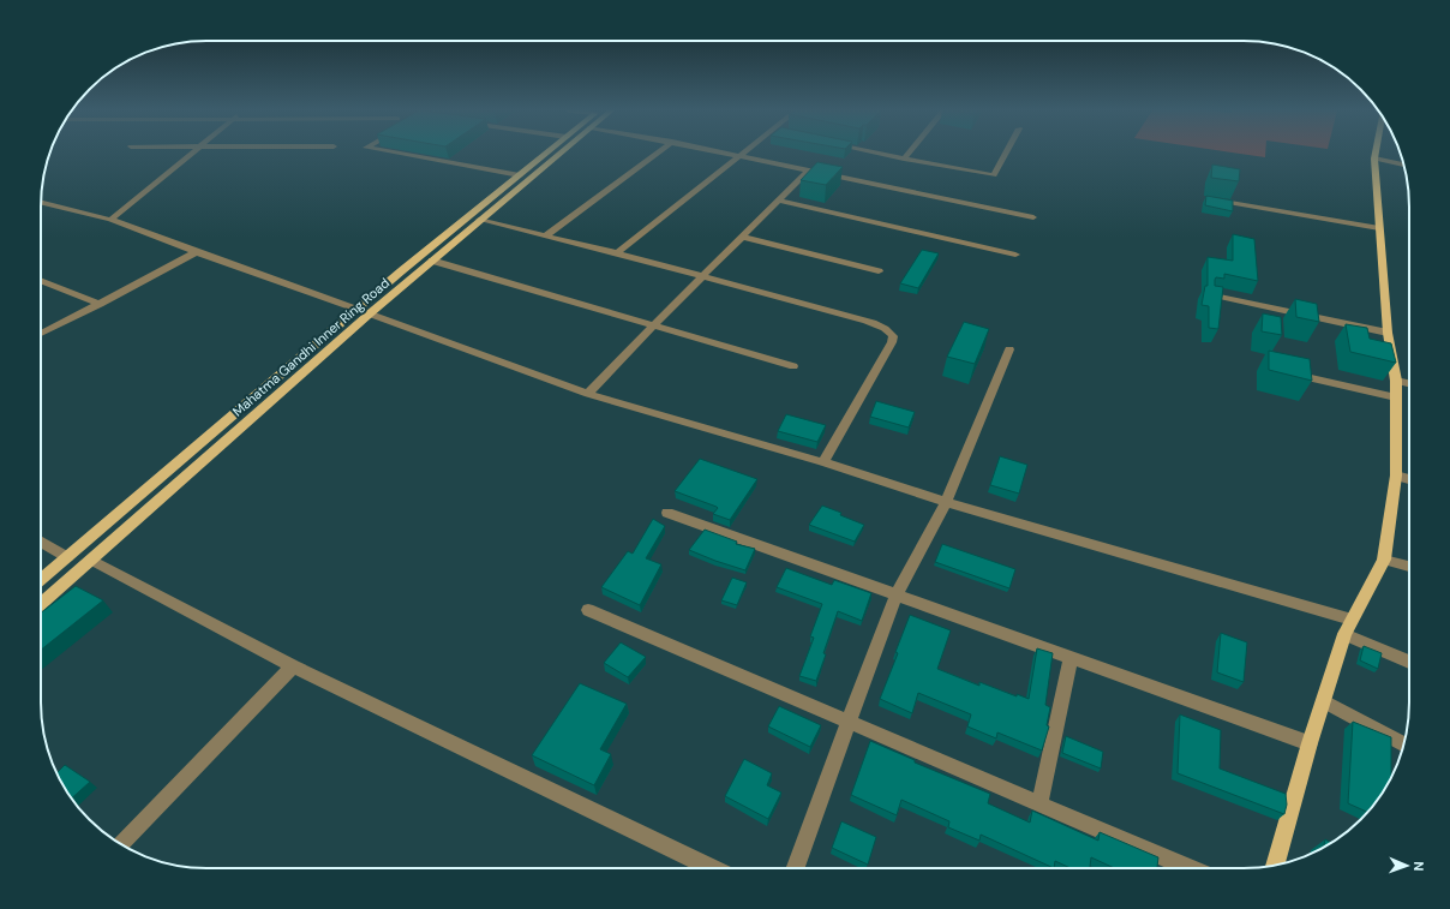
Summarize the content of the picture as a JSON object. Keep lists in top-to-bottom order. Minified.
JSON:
{"streets":{"main road":["Mahatma Gandhi Inner Ring Road"]},"north":"right"}
